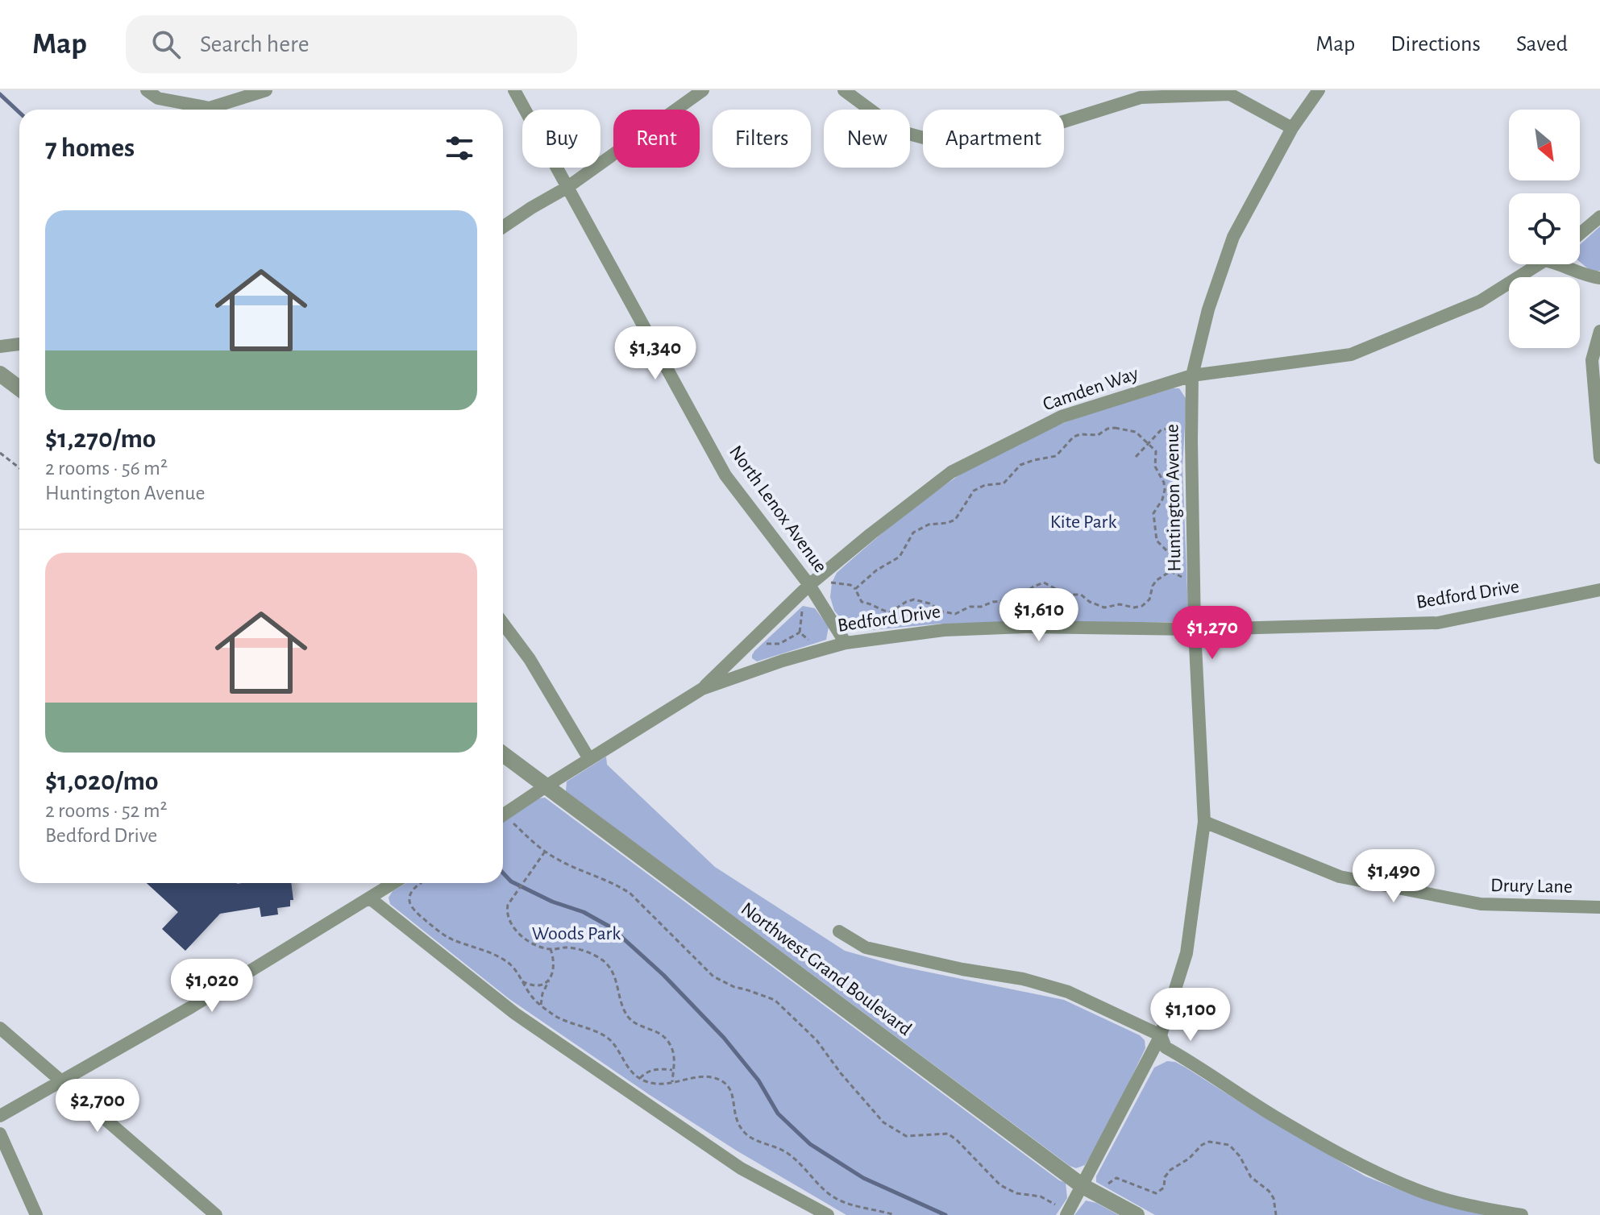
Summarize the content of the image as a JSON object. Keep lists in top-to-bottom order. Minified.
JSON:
{"streets":{"street":["Camden Way","Huntington Avenue","North Lenox Avenue","Bedford Drive","Drury Lane","Northwest Grand Boulevard"]},"crossings":[["Camden Way","Huntington Avenue"],["Camden Way","North Lenox Avenue"],["Camden Way","Bedford Drive"],["Huntington Avenue","Bedford Drive"],["Huntington Avenue","Drury Lane"],["Huntington Avenue","Northwest Grand Boulevard"],["North Lenox Avenue","Bedford Drive"],["Bedford Drive","Northwest Grand Boulevard"]],"parks":["Kite Park","Woods Park"],"north":"bottom right","page":{"header":"Map","search":"Search here","nav":["Map","Directions","Saved"],"chip":["Buy","Rent","Filters","New","Apartment"],"heading":"7 homes","list":[{"name":"$1,270/mo","note":"2 rooms · 56 m² · Huntington Avenue"},{"name":"$1,020/mo","note":"2 rooms · 52 m² · Bedford Drive"}],"price":["$1,340","$1,610","$1,270","$1,490","$1,020","$1,100","$2,700"]}}
